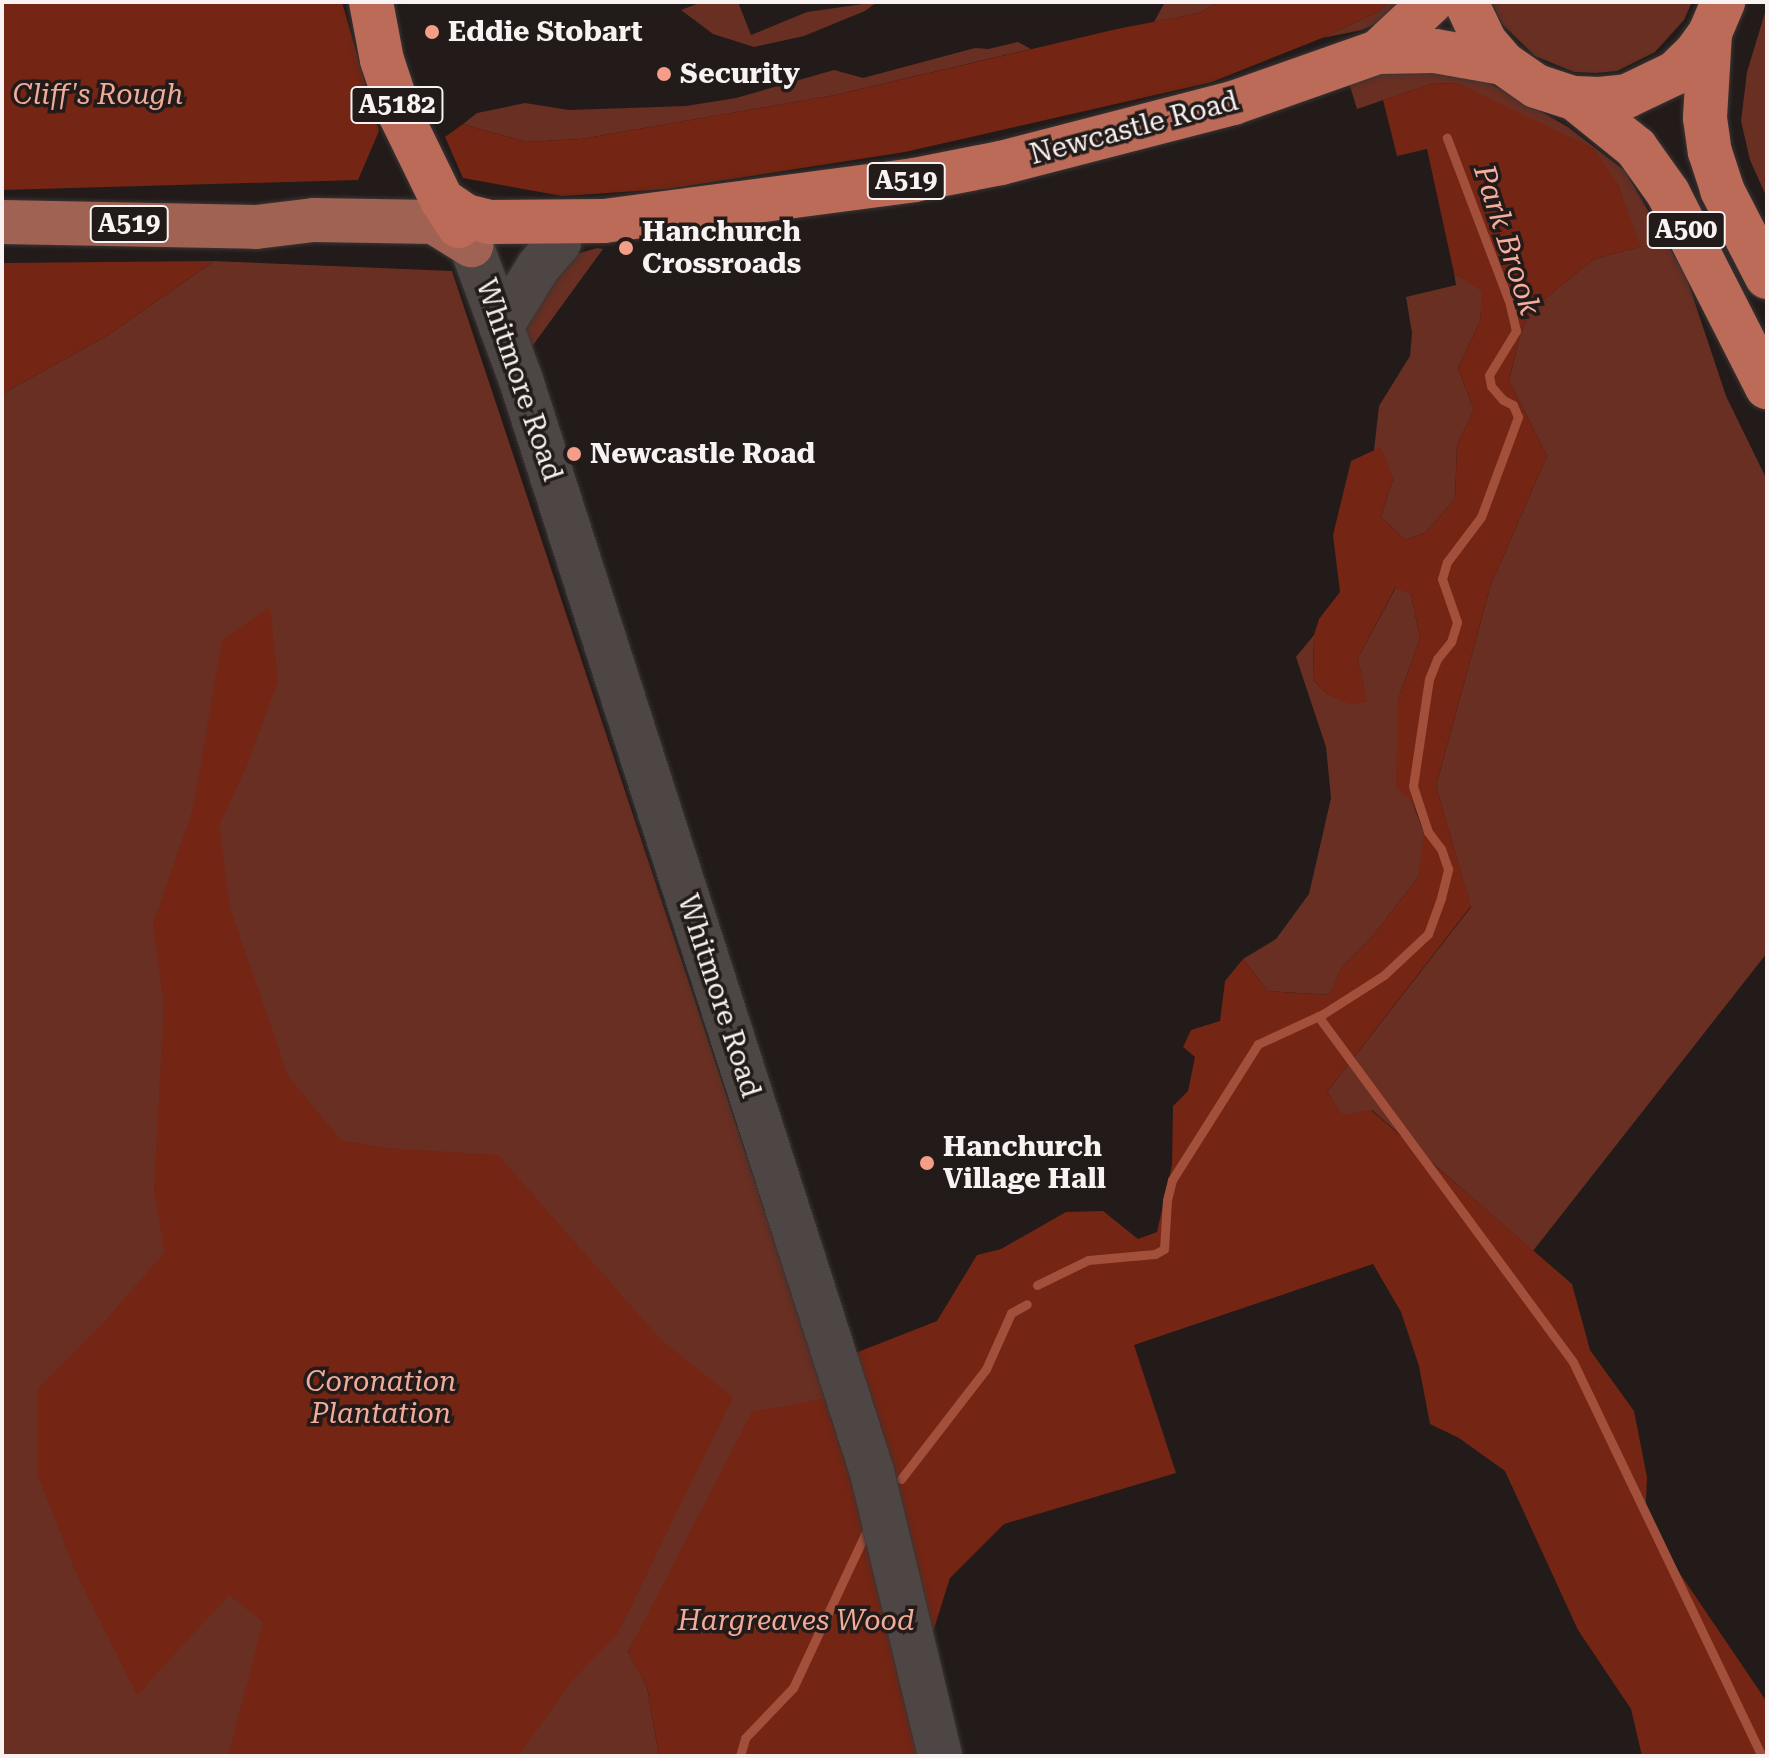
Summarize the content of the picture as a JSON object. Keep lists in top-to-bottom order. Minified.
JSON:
{"streets":{"highway":["A5182","Newcastle Road","A519","A500"],"main road":["Whitmore Road"]},"crossings":[["A5182","Newcastle Road"],["A5182","Whitmore Road"],["Newcastle Road","Whitmore Road"]],"water":["Park Brook"],"parks":["Cliff's Rough","Coronation Plantation","Hargreaves Wood"],"places":["Eddie Stobart","Security","Hanchurch Crossroads","Newcastle Road","Hanchurch Village Hall"]}
